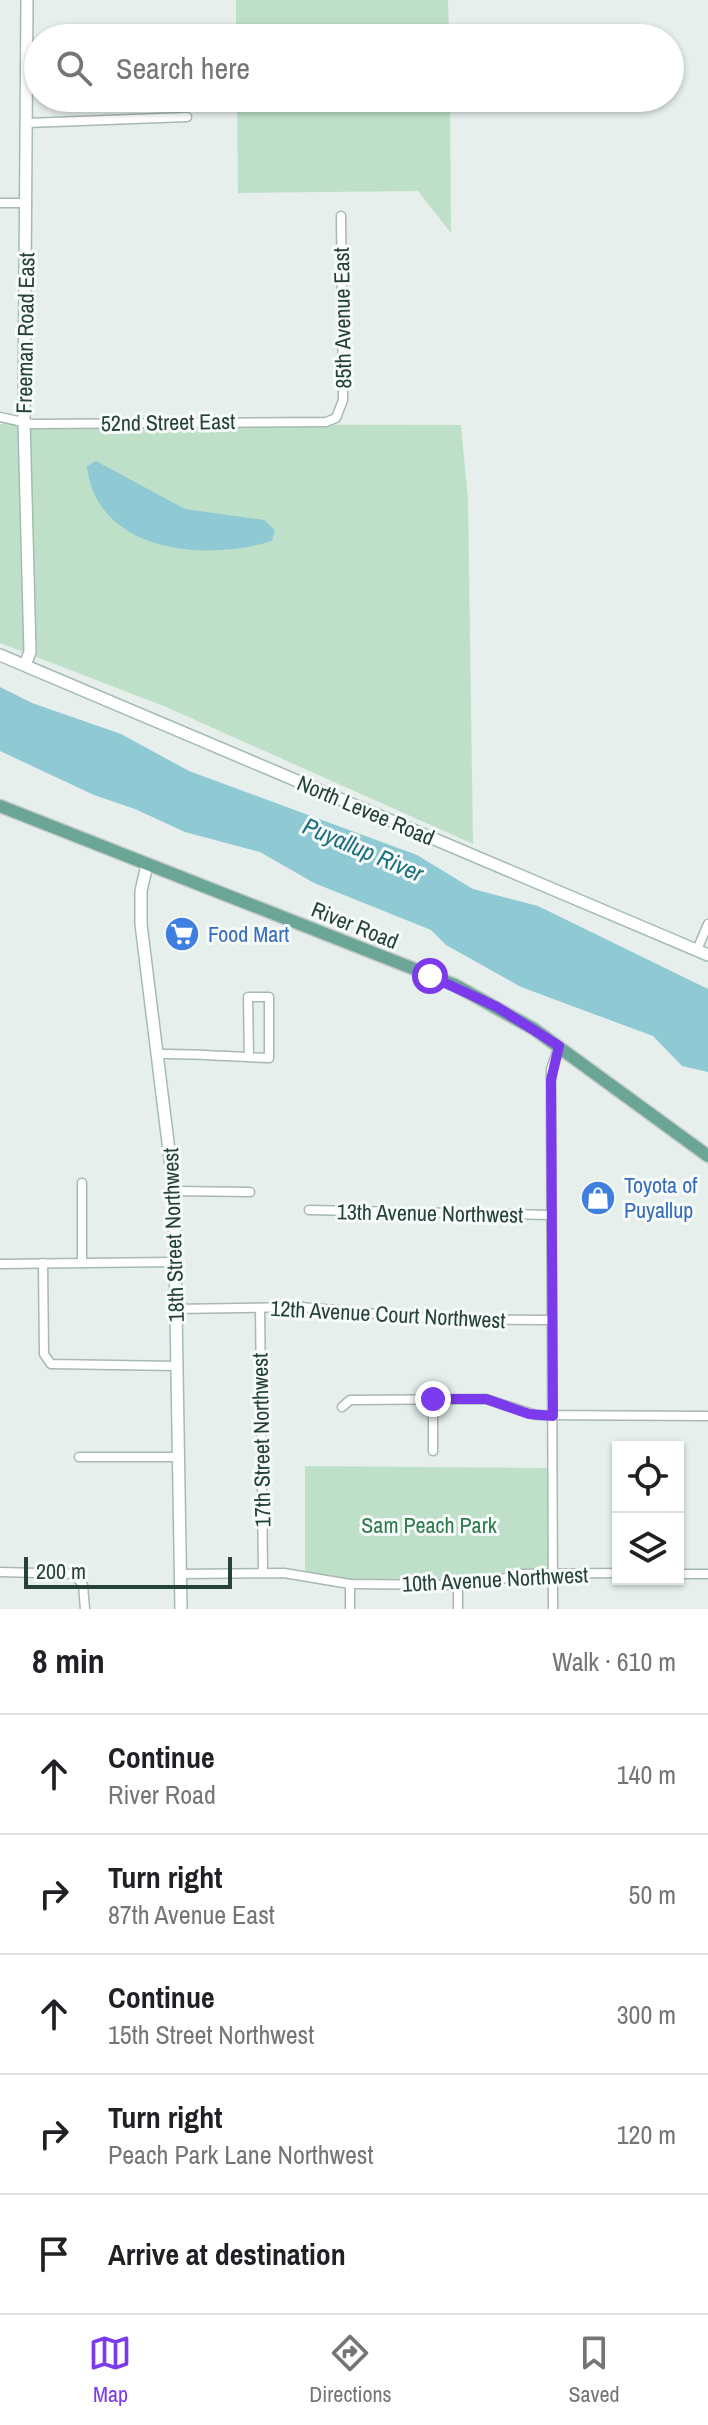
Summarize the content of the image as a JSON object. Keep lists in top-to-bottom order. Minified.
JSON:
{"streets":{"main road":["River Road"],"street":["85th Avenue East","Freeman Road East","52nd Street East","North Levee Road","13th Avenue Northwest","18th Street Northwest","12th Avenue Court Northwest","17th Street Northwest","10th Avenue Northwest"]},"crossings":[["85th Avenue East","52nd Street East"],["Freeman Road East","52nd Street East"],["Freeman Road East","North Levee Road"],["River Road","18th Street Northwest"],["18th Street Northwest","12th Avenue Court Northwest"],["18th Street Northwest","10th Avenue Northwest"],["12th Avenue Court Northwest","17th Street Northwest"],["17th Street Northwest","10th Avenue Northwest"]],"water":["Puyallup River"],"parks":["Sam Peach Park"],"places":{"supermarket":["Food Mart"],"shop":["Toyota of Puyallup"]},"scale_bar":"200 m","page":{"search":"Search here","scale":"200 m","heading":["8 min","Walk · 610 m"],"list":[["Continue","River Road","140 m"],["Turn right","87th Avenue East","50 m"],["Continue","15th Street Northwest","300 m"],["Turn right","Peach Park Lane Northwest","120 m"],"Arrive at destination"],"nav":["Map","Directions","Saved"]}}
